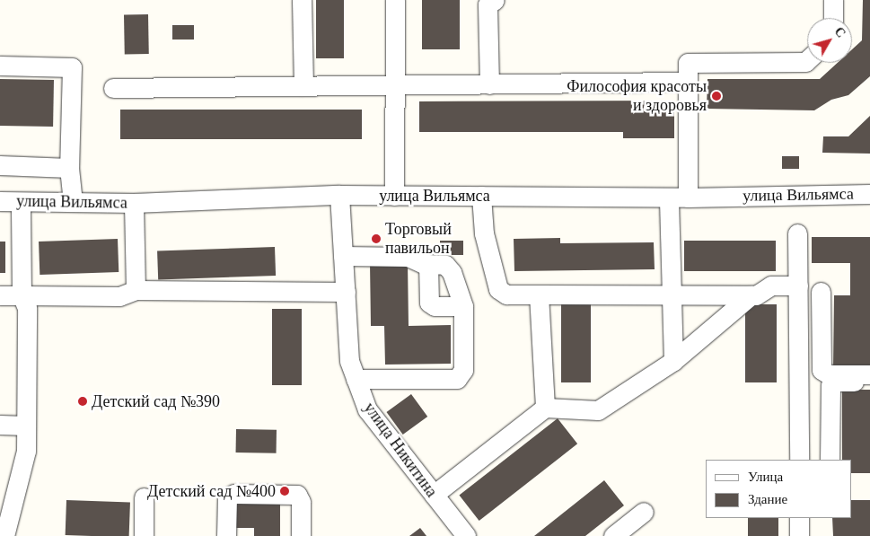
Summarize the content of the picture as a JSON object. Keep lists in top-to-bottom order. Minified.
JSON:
{"streets":{"street":["улица Вильямса","улица Никитина"]},"crossings":[["улица Вильямса","улица Никитина"]],"places":["Философия красоты и здоровья","Торговый павильон","Детский сад №390","Детский сад №400"],"legend":["Улица","Здание"],"north":"top right"}
